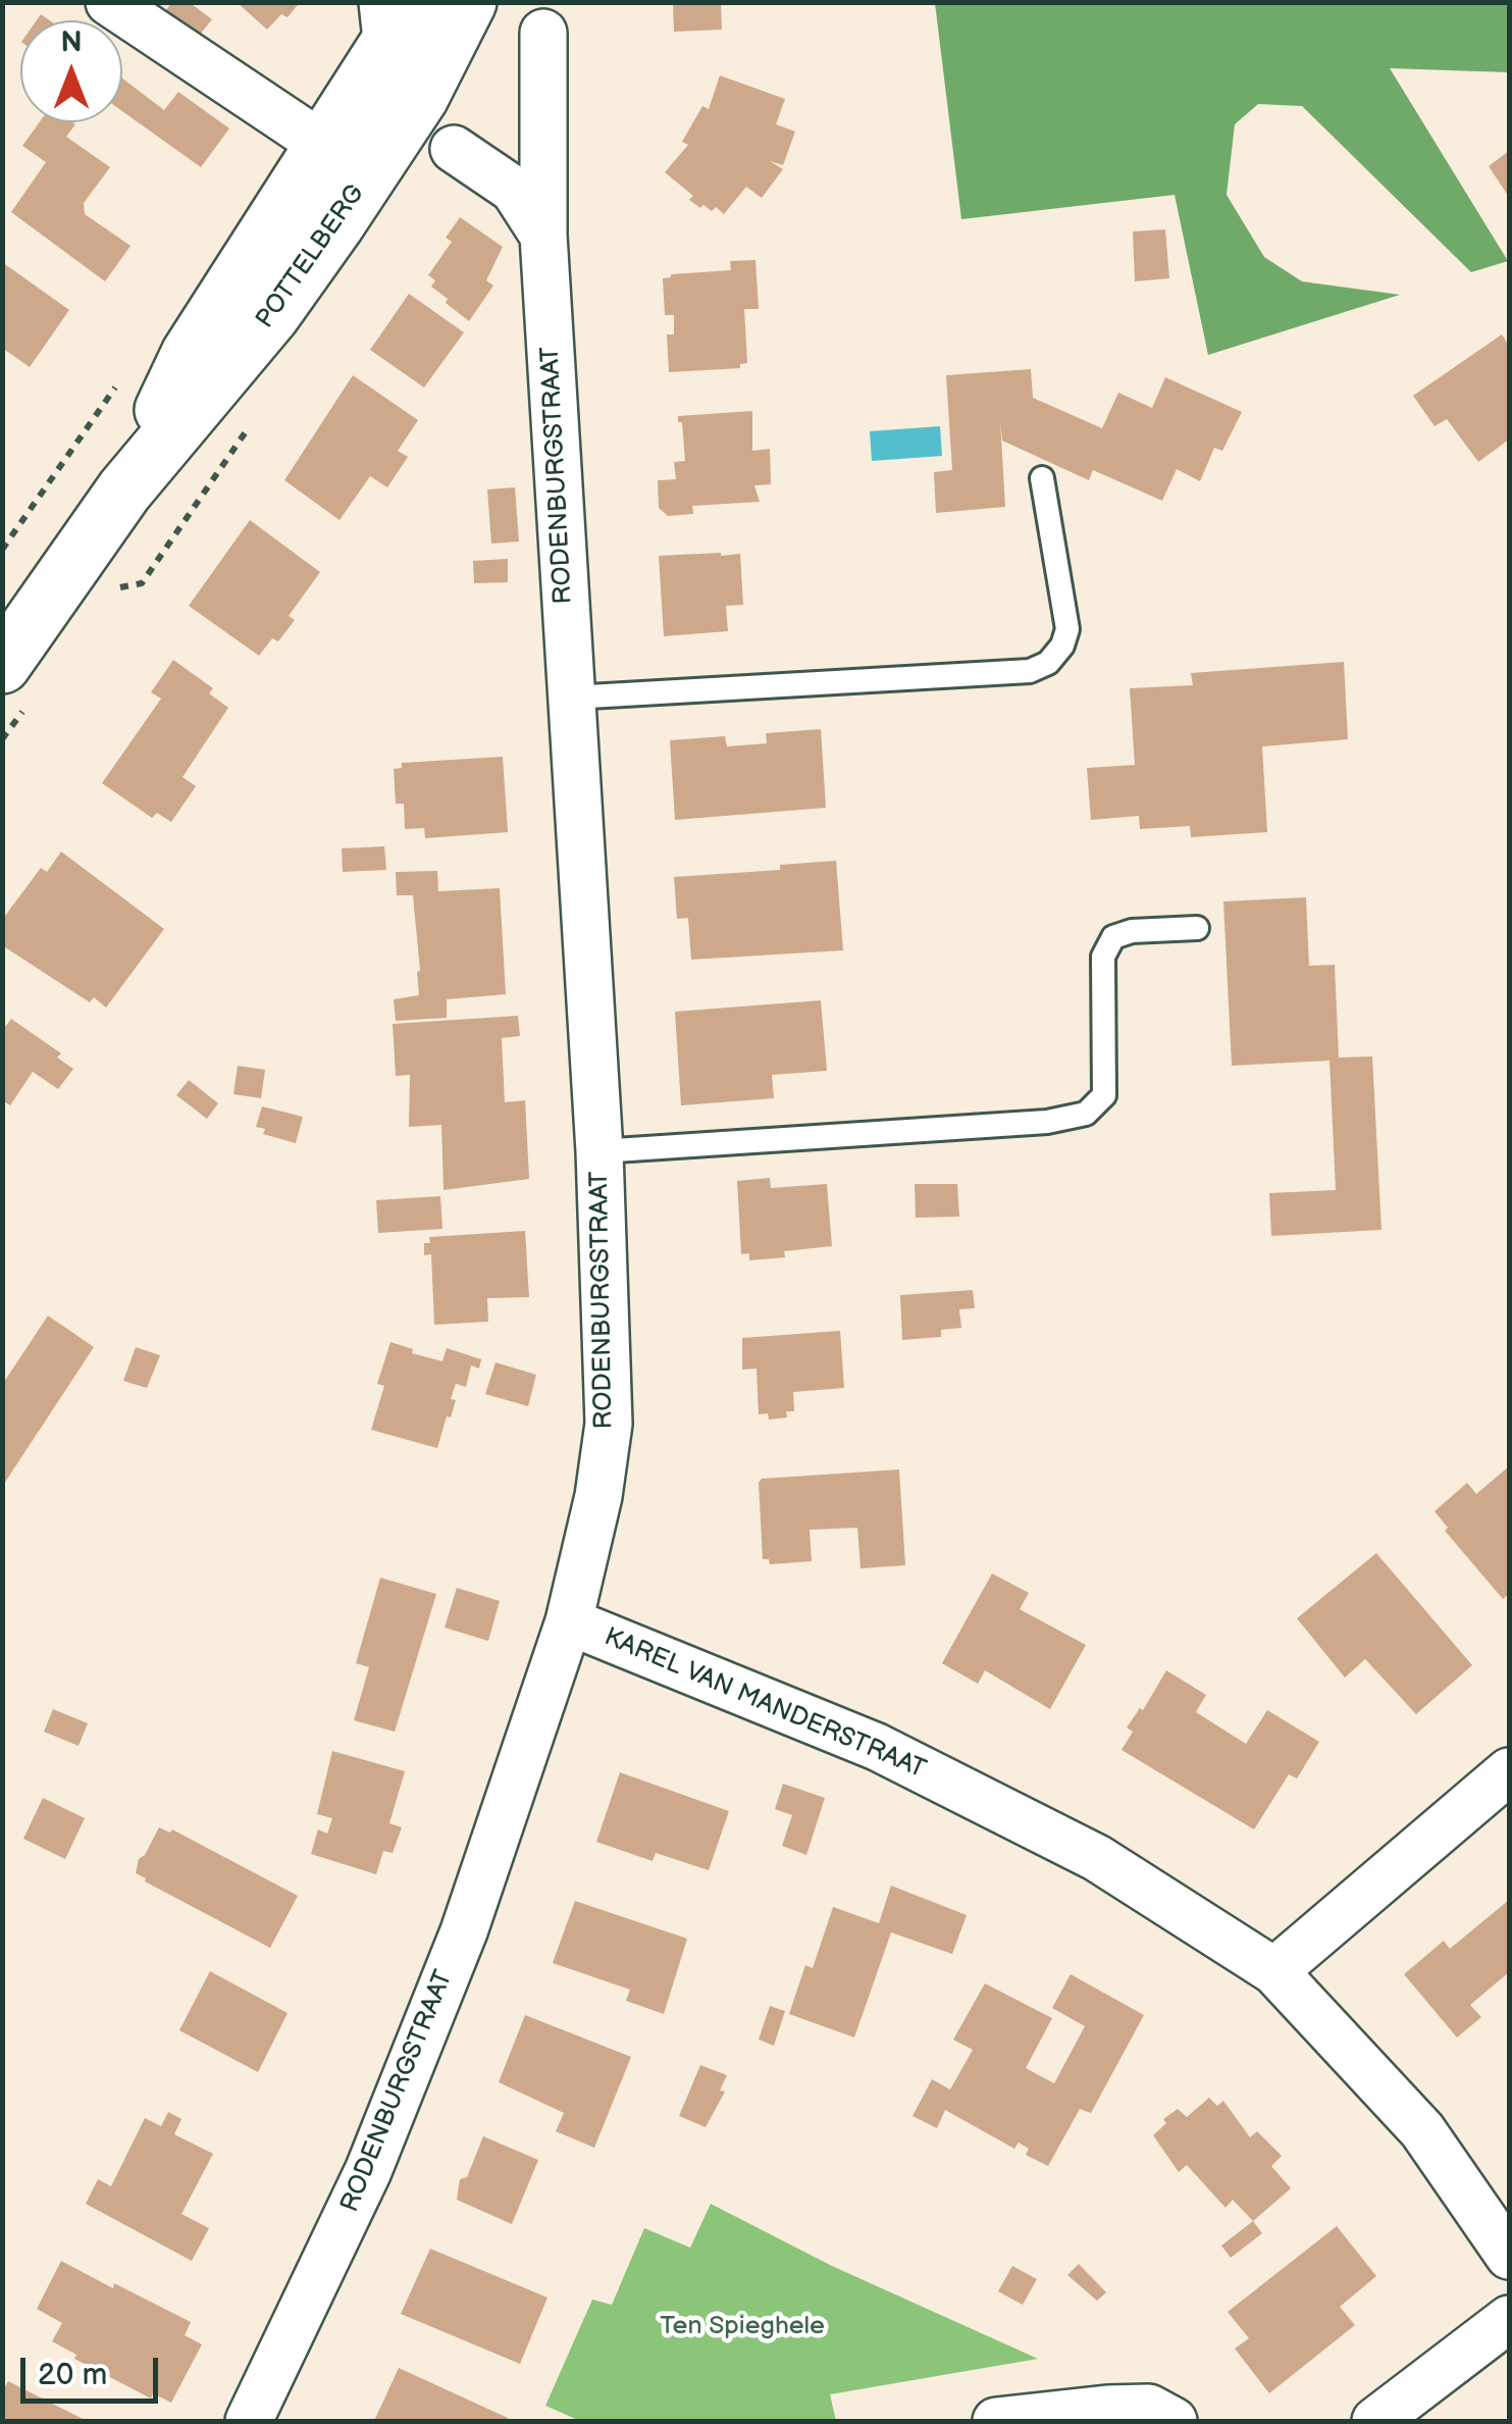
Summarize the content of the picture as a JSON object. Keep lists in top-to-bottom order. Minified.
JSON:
{"streets":{"main road":["POTTELBERG"],"street":["RODENBURGSTRAAT","KAREL VAN MANDERSTRAAT"]},"crossings":[["RODENBURGSTRAAT","KAREL VAN MANDERSTRAAT"]],"parks":["Ten Spieghele"],"scale_bar":"20 m","north":"top"}
